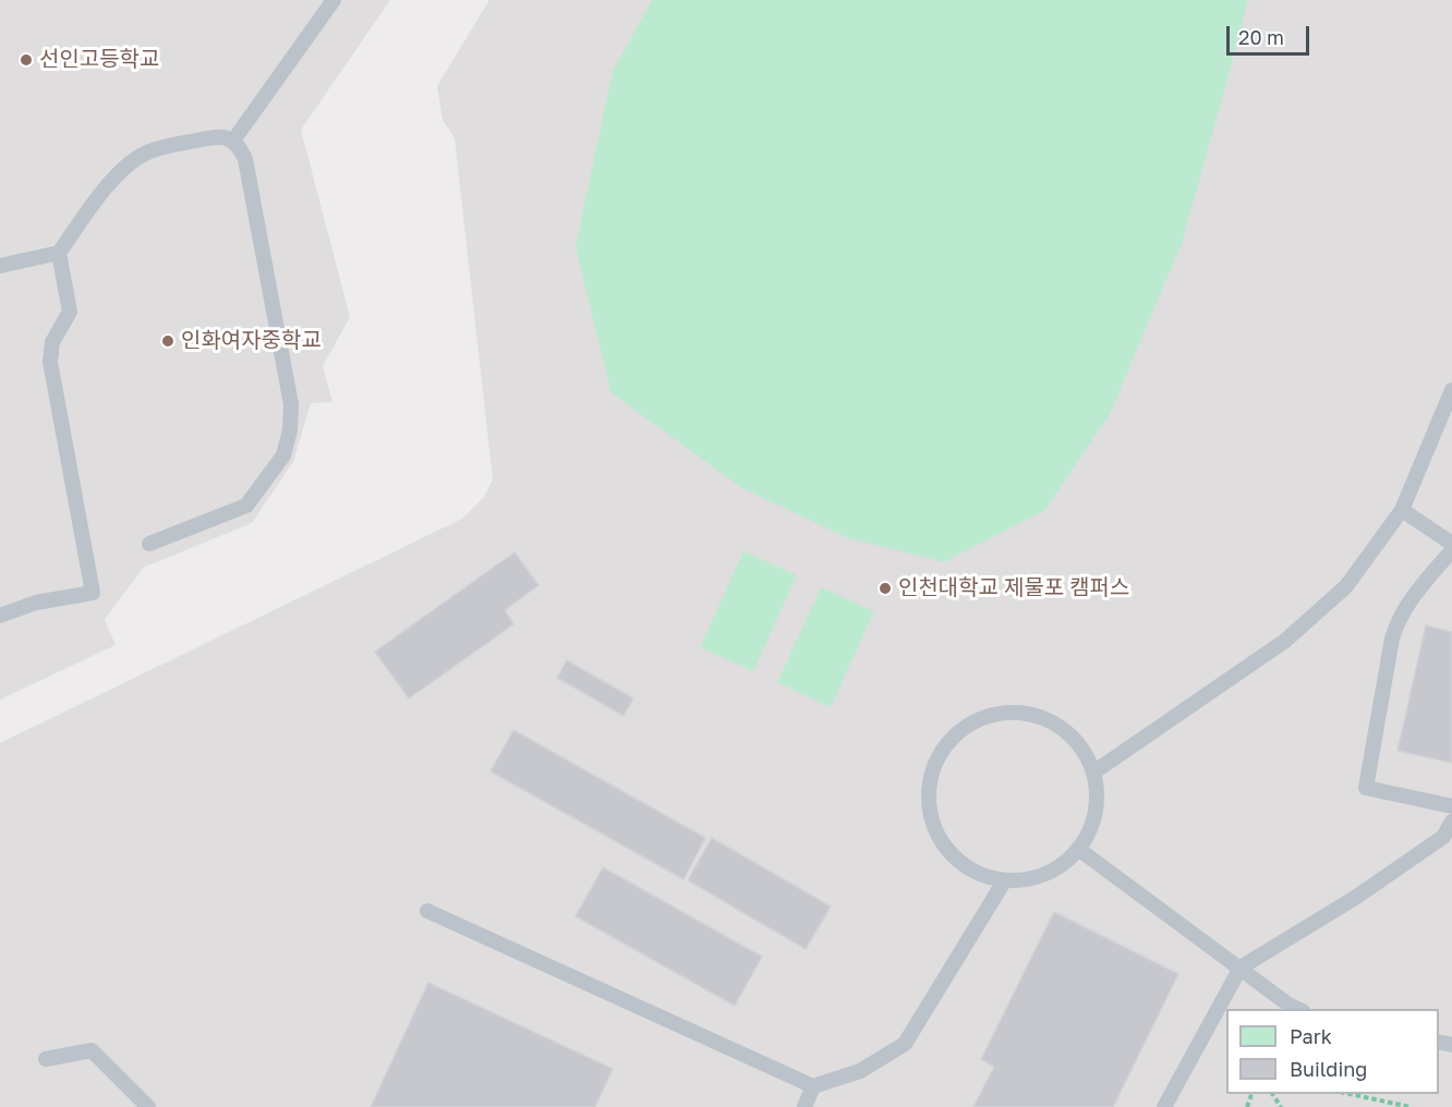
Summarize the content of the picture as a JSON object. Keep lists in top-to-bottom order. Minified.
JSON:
{"places":["선인고등학교","인화여자중학교","인천대학교 제물포 캠퍼스"],"legend":["Park","Building"],"scale_bar":"20 m"}
